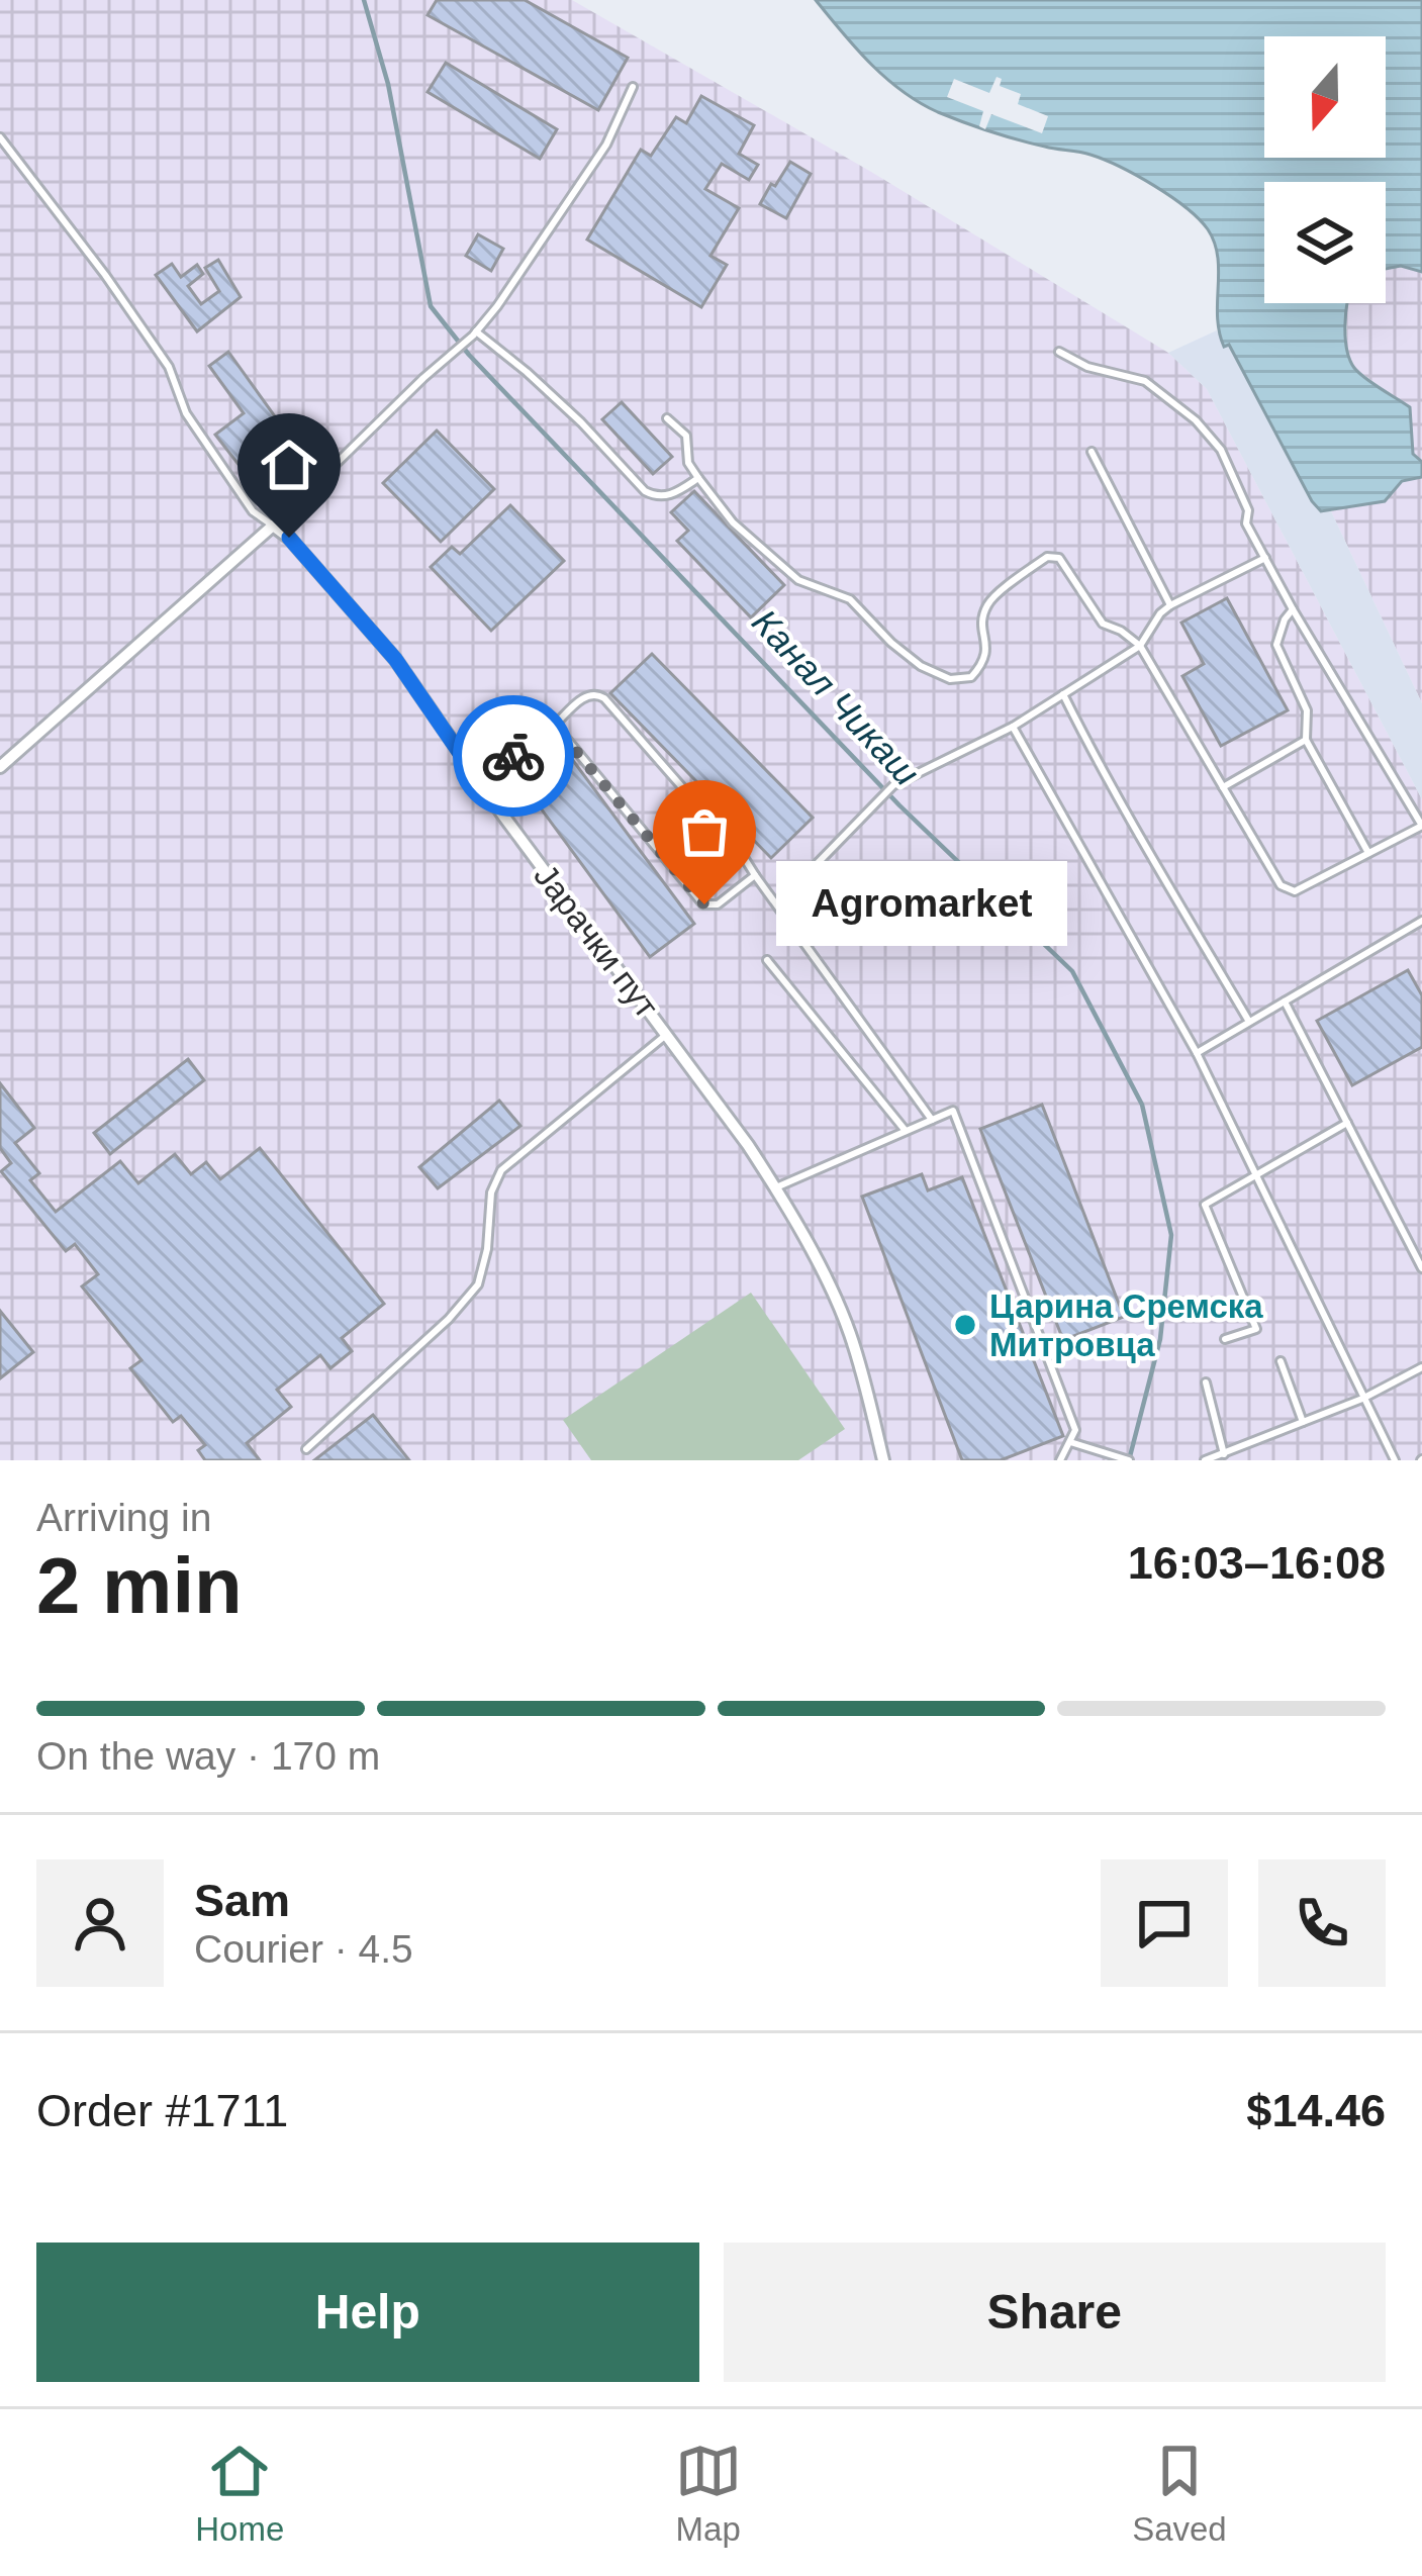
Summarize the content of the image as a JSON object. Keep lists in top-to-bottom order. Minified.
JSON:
{"streets":{"street":["Јарачки пут"]},"water":["Канал Чикаш"],"places":["Agromarket","Царина Сремска Митровца"],"north":"bottom","page":{"bubble":"Agromarket","heading":["2 min","Arriving in","16:03–16:08"],"panel":["Sam","Courier · 4.5","Order #1711","$14.46"],"bar":"On the way · 170 m","buttons":["Help","Share"],"tabs":["Home","Map","Saved"]}}
